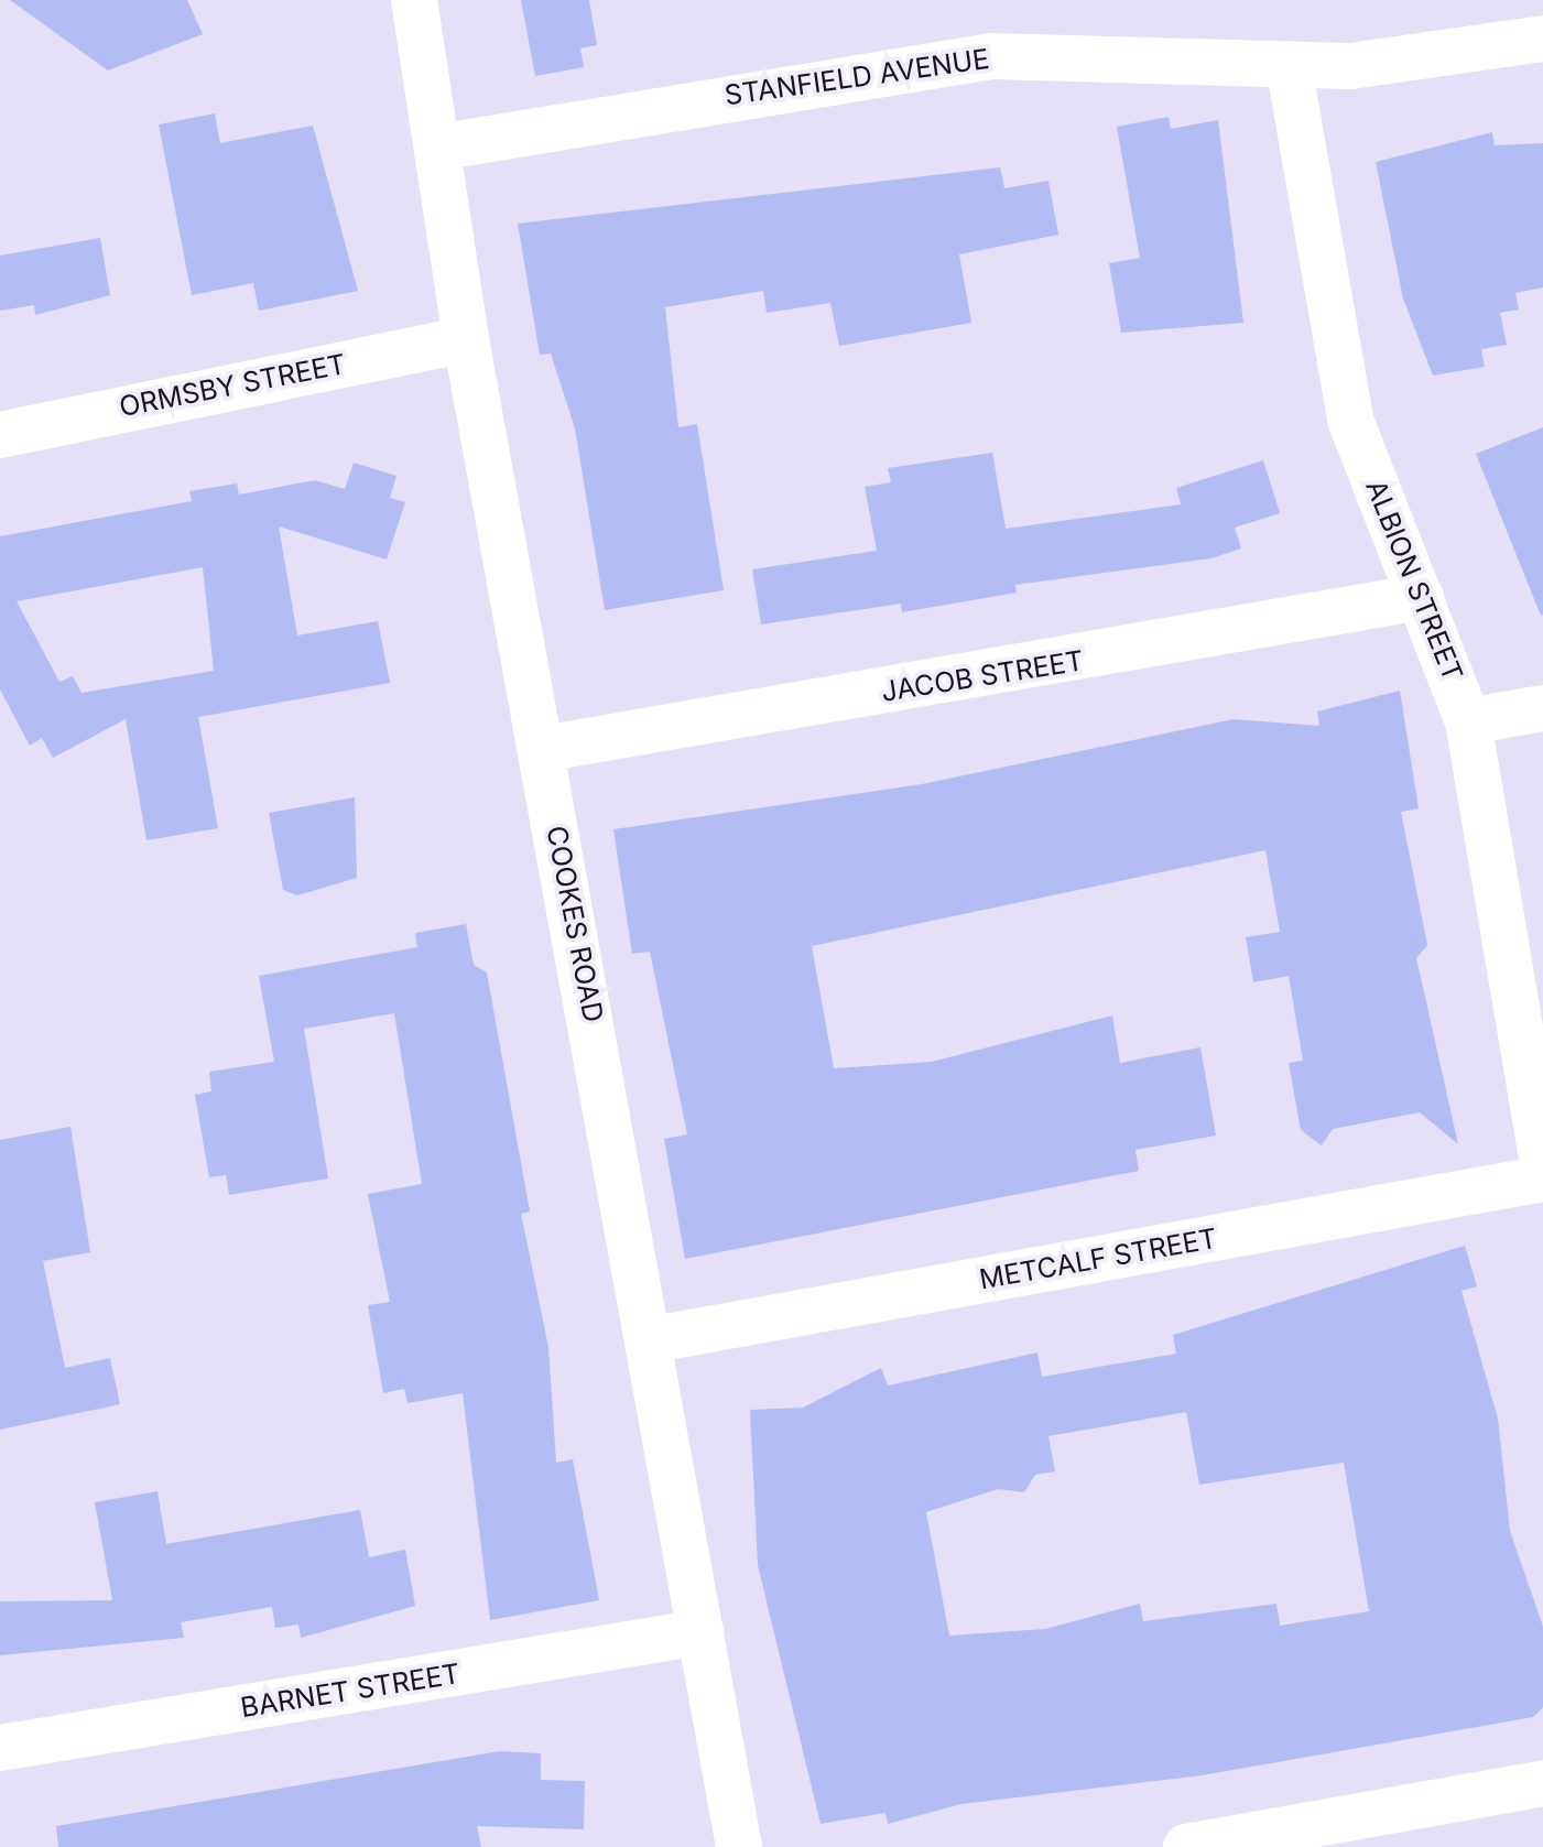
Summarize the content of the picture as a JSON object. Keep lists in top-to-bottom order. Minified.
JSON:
{"streets":{"street":["STANFIELD AVENUE","ORMSBY STREET","ALBION STREET","JACOB STREET","COOKES ROAD","METCALF STREET","BARNET STREET"]},"crossings":[["STANFIELD AVENUE","ALBION STREET"],["STANFIELD AVENUE","COOKES ROAD"],["ORMSBY STREET","COOKES ROAD"],["ALBION STREET","JACOB STREET"],["JACOB STREET","COOKES ROAD"],["COOKES ROAD","METCALF STREET"],["COOKES ROAD","BARNET STREET"]]}
